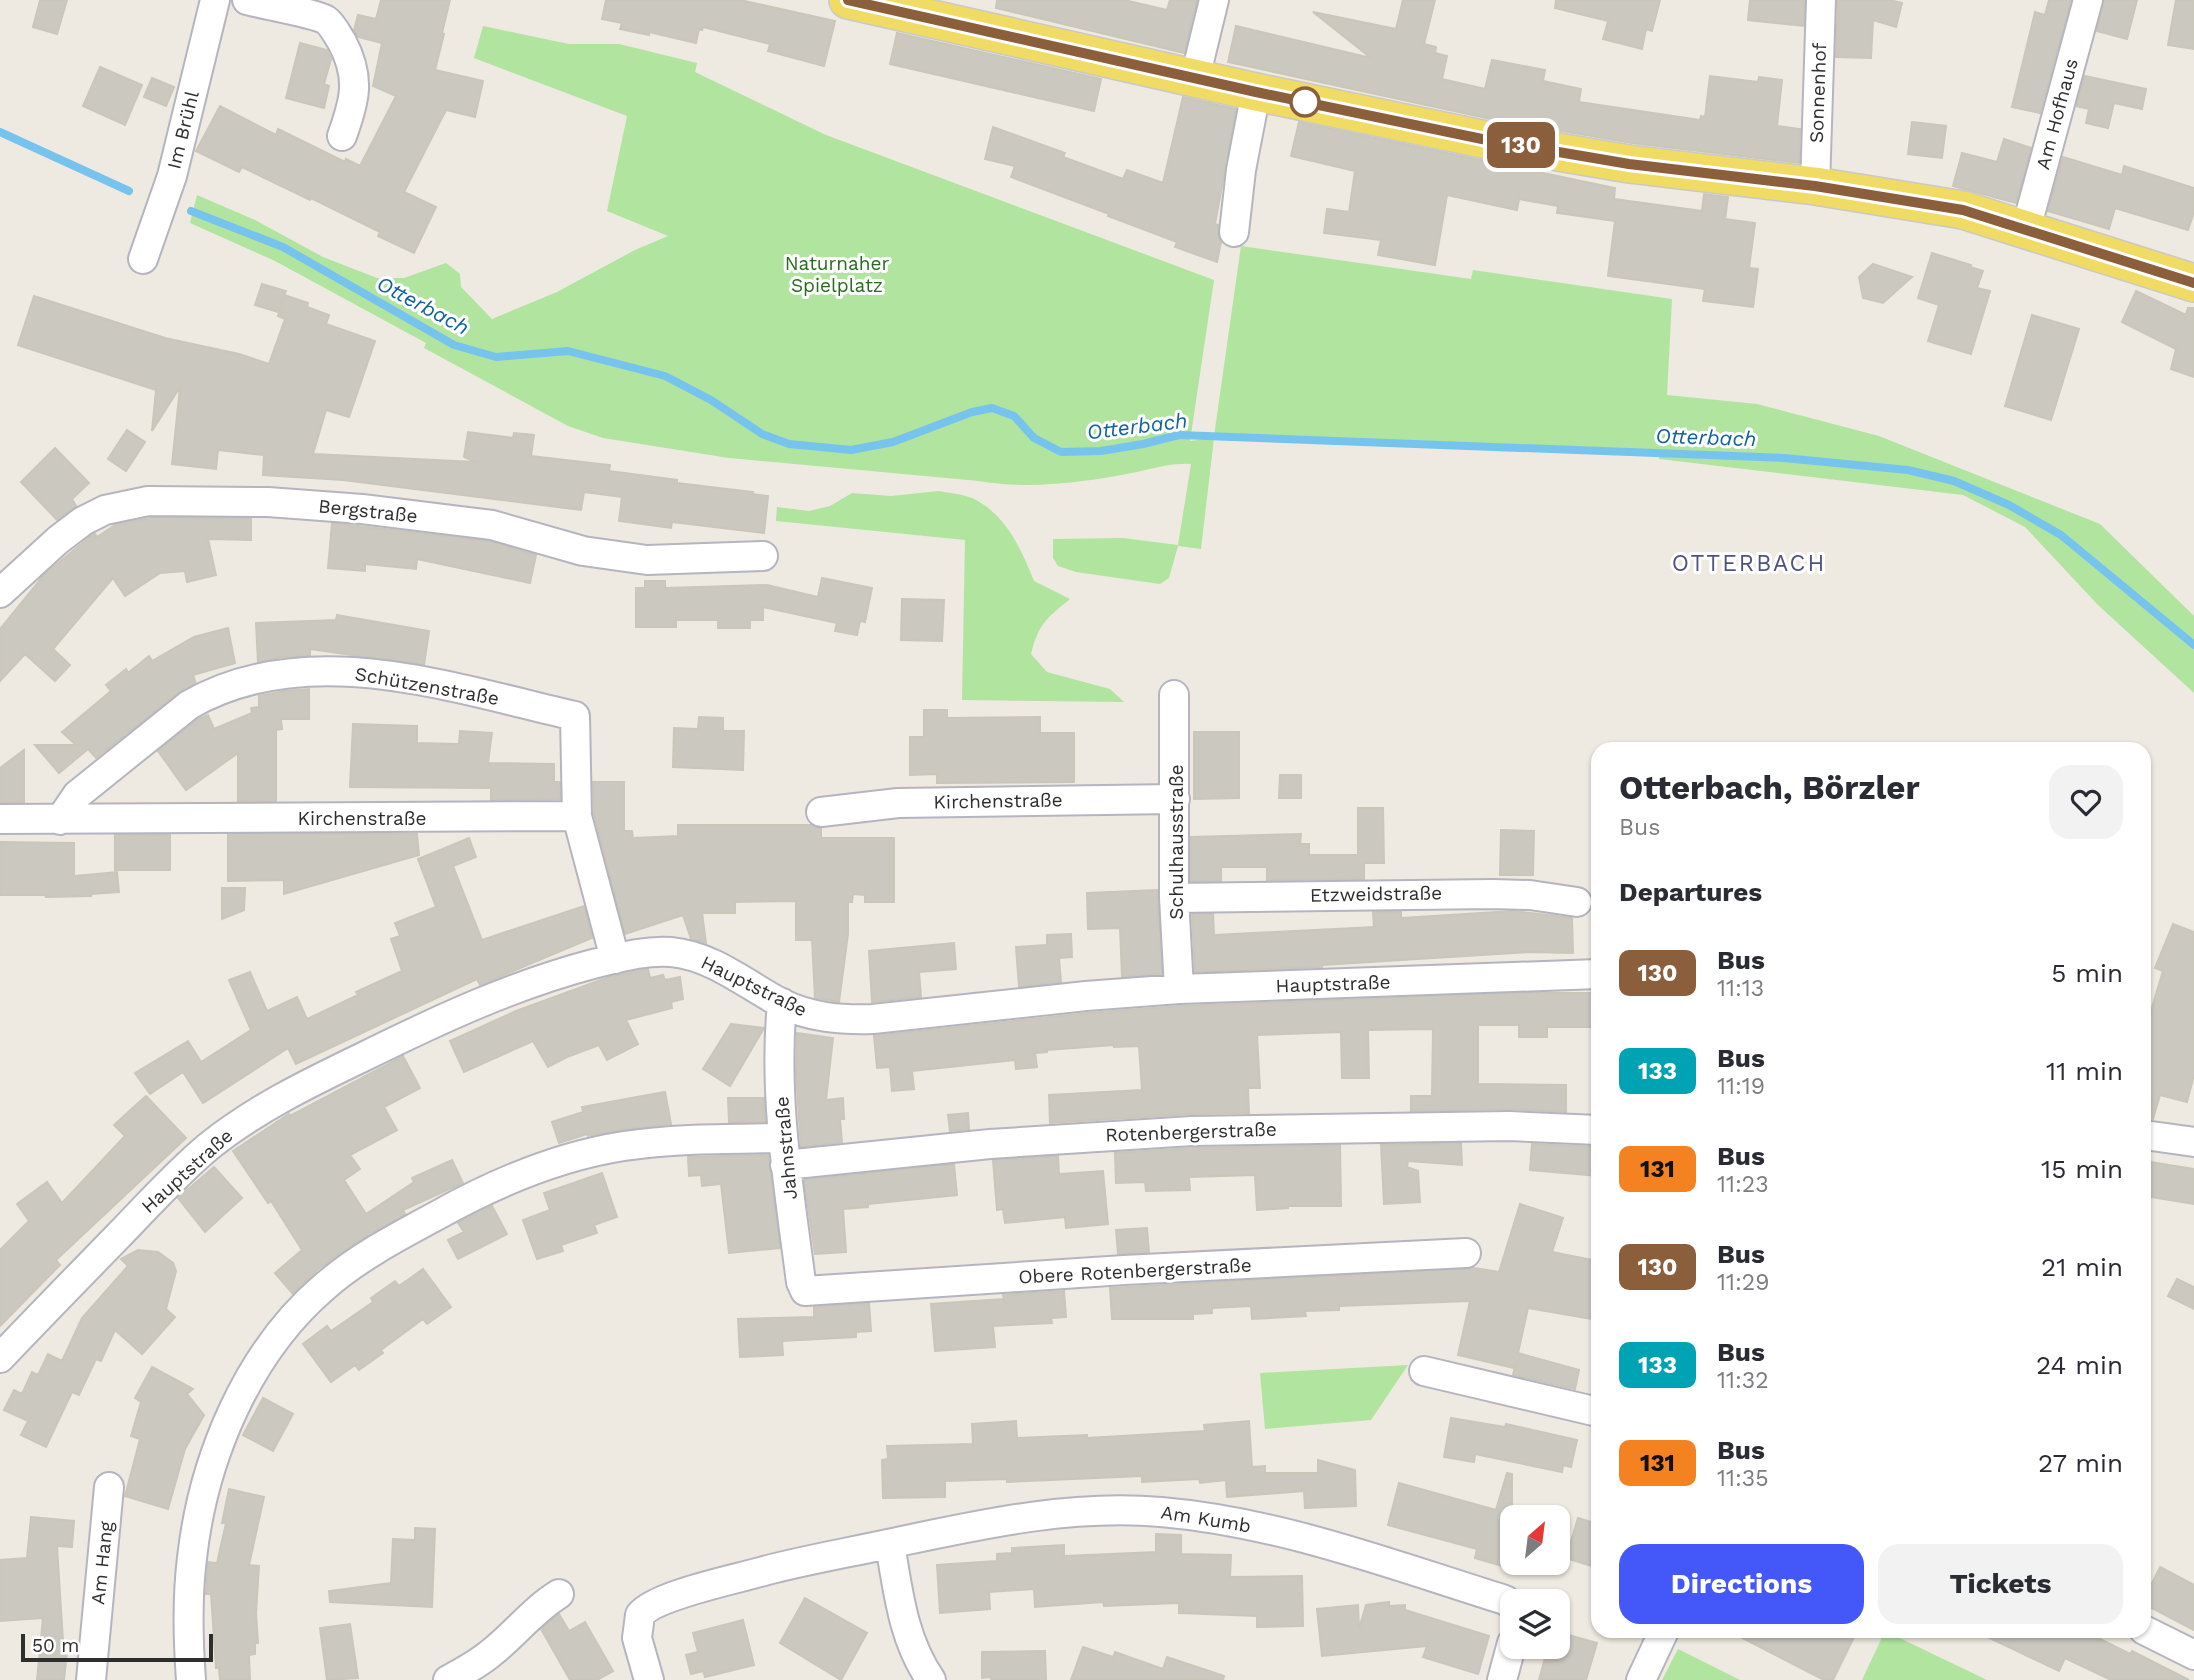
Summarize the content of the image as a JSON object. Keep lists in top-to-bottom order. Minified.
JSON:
{"streets":{"street":["Sonnenhof","Am Hofhaus","Im Brühl","Bergstraße","Schützenstraße","Kirchenstraße","Schulhausstraße","Etzweidstraße","Hauptstraße","Rotenbergerstraße","Jahnstraße","Obere Rotenbergerstraße","Am Kumb","Am Hang"]},"crossings":[["Schützenstraße","Kirchenstraße"],["Kirchenstraße","Schulhausstraße"],["Schulhausstraße","Etzweidstraße"],["Schulhausstraße","Hauptstraße"],["Hauptstraße","Jahnstraße"],["Rotenbergerstraße","Jahnstraße"],["Jahnstraße","Obere Rotenbergerstraße"]],"districts":["OTTERBACH"],"water":["Otterbach"],"parks":["Naturnaher Spielplatz"],"lines":["bus line 130"],"scale_bar":"50 m","north":"top right","page":{"on_map":"130","heading":[["Otterbach, Börzler","Bus"],"Departures"],"list":[{"mark":"130","name":"Bus","note":"11:13","value":"5 min"},{"mark":"133","name":"Bus","note":"11:19","value":"11 min"},{"mark":"131","name":"Bus","note":"11:23","value":"15 min"},{"mark":"130","name":"Bus","note":"11:29","value":"21 min"},{"mark":"133","name":"Bus","note":"11:32","value":"24 min"},{"mark":"131","name":"Bus","note":"11:35","value":"27 min"}],"buttons":["Directions","Tickets"],"scale":"50 m"}}
